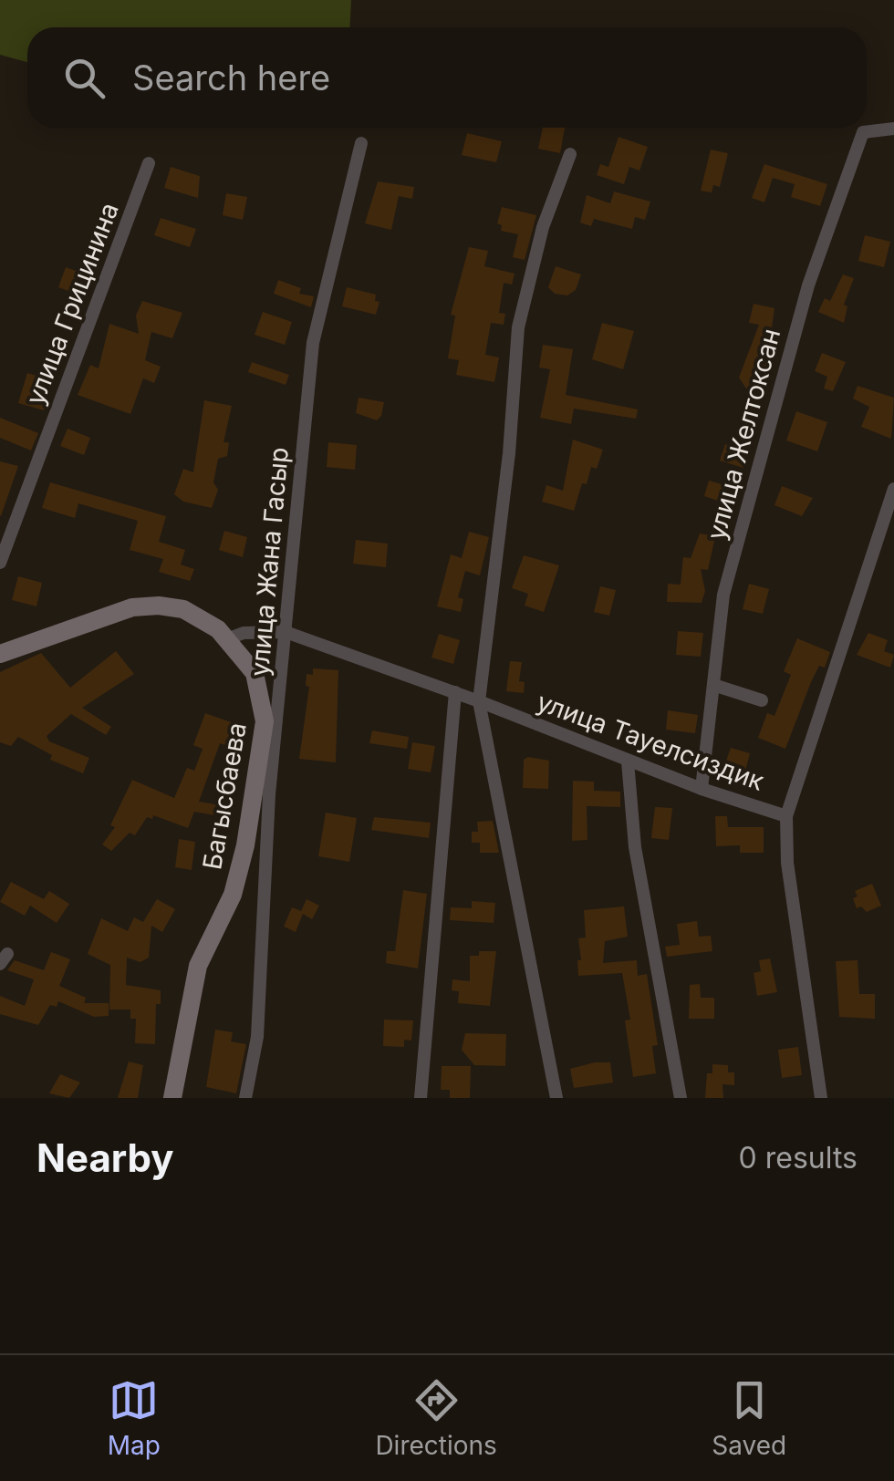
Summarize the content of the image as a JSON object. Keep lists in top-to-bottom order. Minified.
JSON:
{"streets":{"street":["улица Грицинина","улица Желтоксан","улица Жана Гасыр","улица Тауелсиздик","Багысбаева"]},"crossings":[["улица Желтоксан","улица Тауелсиздик"],["улица Жана Гасыр","улица Тауелсиздик"],["улица Жана Гасыр","Багысбаева"],["улица Тауелсиздик","Багысбаева"]],"page":{"search":"Search here","heading":["Nearby","0 results"],"nav":["Map","Directions","Saved"]}}
